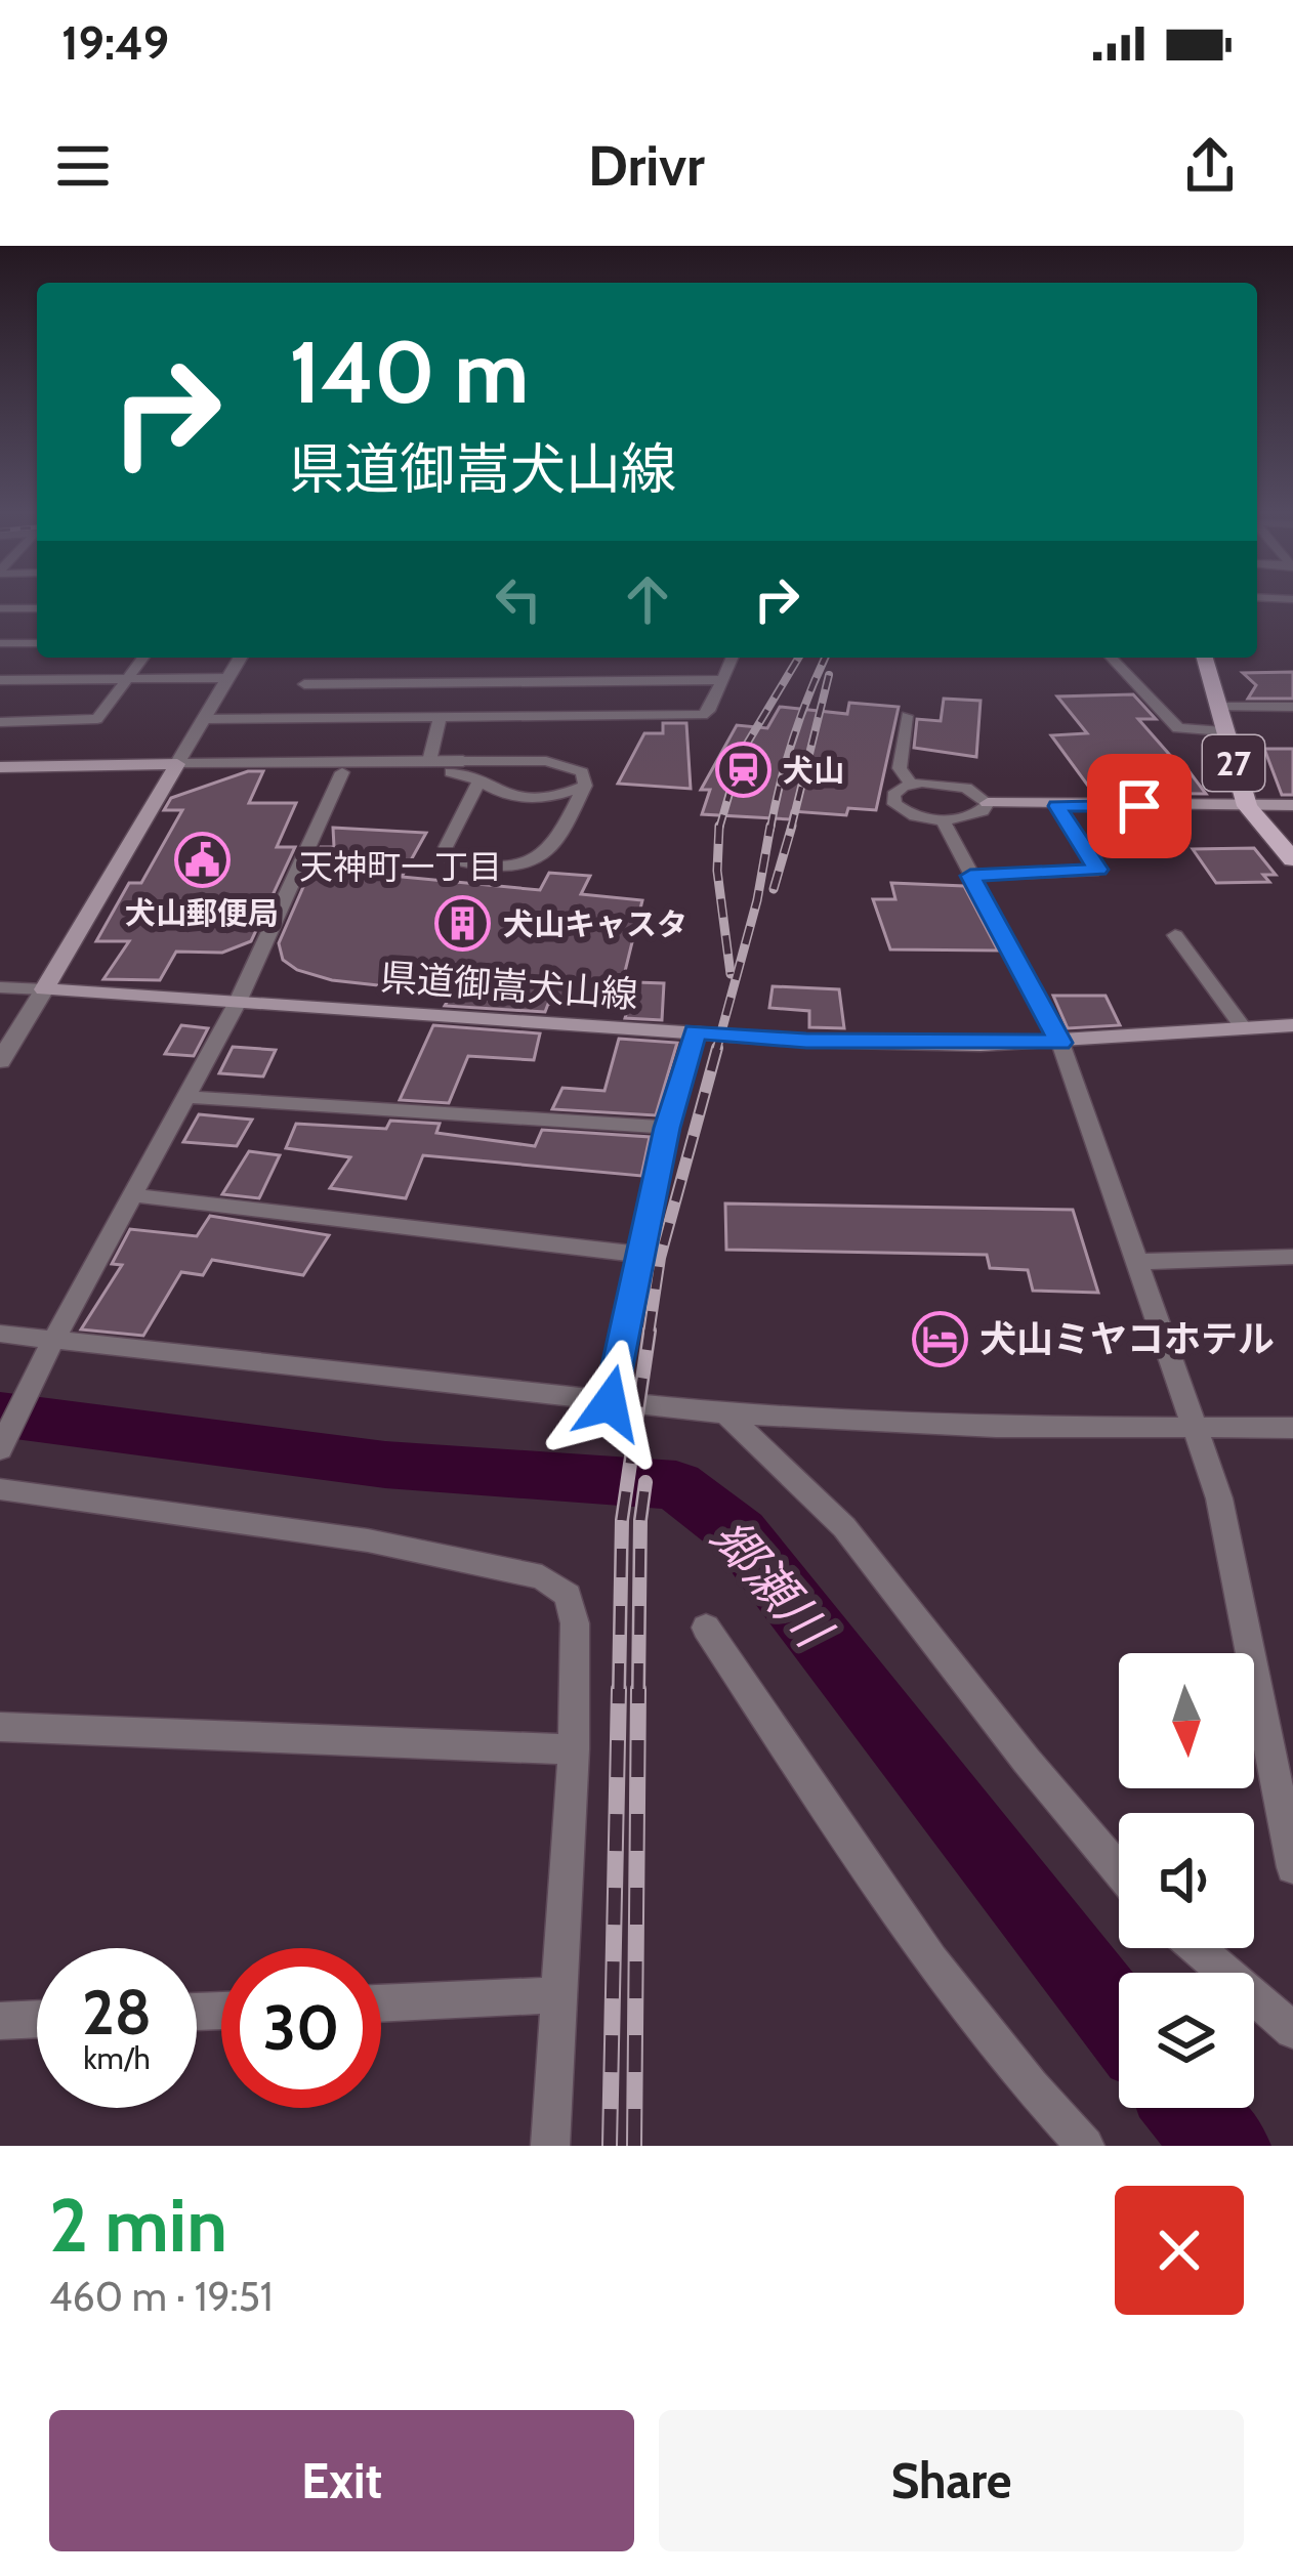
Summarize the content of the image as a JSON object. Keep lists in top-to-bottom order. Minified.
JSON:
{"streets":{"main road":["27","県道御嵩犬山線"]},"districts":["天神町一丁目"],"water":["郷瀬川"],"places":{"station":["犬山"],"public building":["犬山郵便局"],"building":["犬山キャスタ"],"hotel":["犬山ミヤコホテル"]},"north":"bottom","page":{"status":"19:49","header":"Drivr","turn":["140 m","県道御嵩犬山線"],"speed":"28 km/h","limit":"30","heading":["2 min","460 m · 19:51"],"buttons":["Exit","Share"]}}
